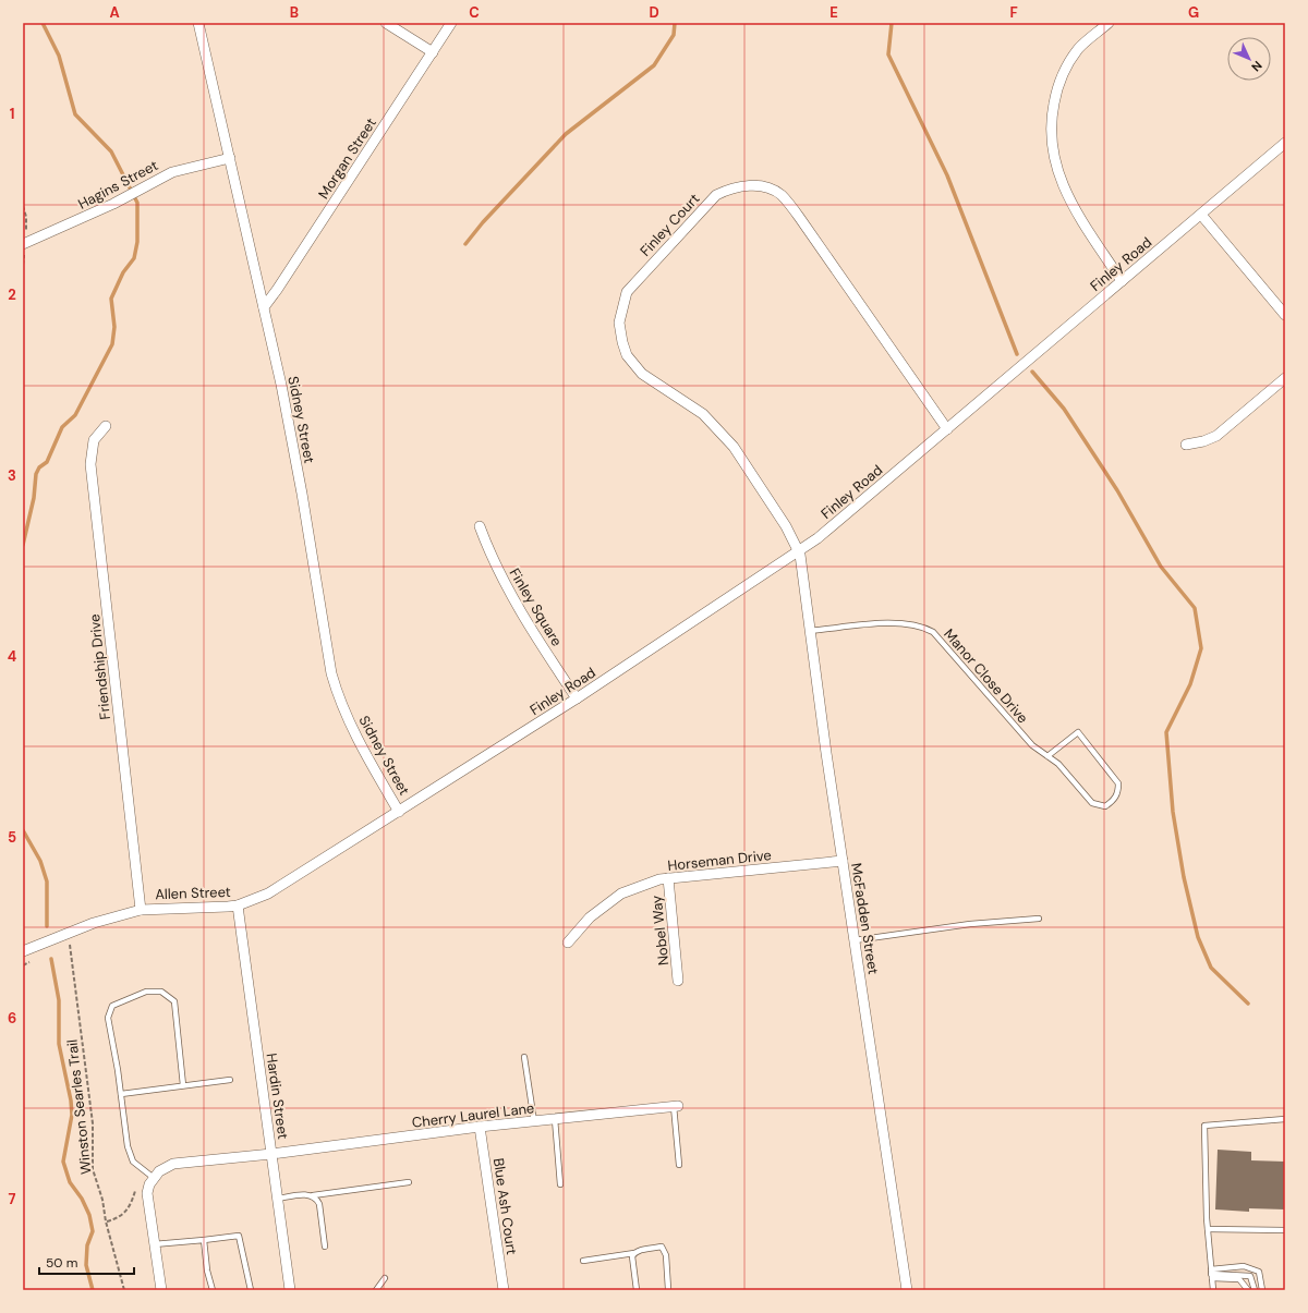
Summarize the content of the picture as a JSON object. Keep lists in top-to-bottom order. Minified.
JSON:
{"streets":{"street":["Morgan Street","Hagins Street","Finley Court","Finley Road","Sidney Street","Finley Square","Friendship Drive","Horseman Drive","Allen Street","McFadden Street","Nobel Way","Hardin Street","Cherry Laurel Lane","Blue Ash Court"],"lane":["Manor Close Drive"],"path":["Winston Searles Trail"]},"crossings":[["Morgan Street","Sidney Street"],["Hagins Street","Sidney Street"],["Finley Court","Finley Road"],["Finley Court","McFadden Street"],["Finley Road","Sidney Street"],["Finley Road","Finley Square"],["Finley Road","Allen Street"],["Finley Road","McFadden Street"],["Sidney Street","Allen Street"],["Friendship Drive","Allen Street"],["Manor Close Drive","McFadden Street"],["Horseman Drive","McFadden Street"],["Horseman Drive","Nobel Way"],["Allen Street","Hardin Street"],["Hardin Street","Cherry Laurel Lane"],["Cherry Laurel Lane","Blue Ash Court"]],"scale_bar":"50 m","north":"bottom right","grid":{"columns":["A","B","C","D","E","F","G"],"rows":["1","2","3","4","5","6","7"]}}
